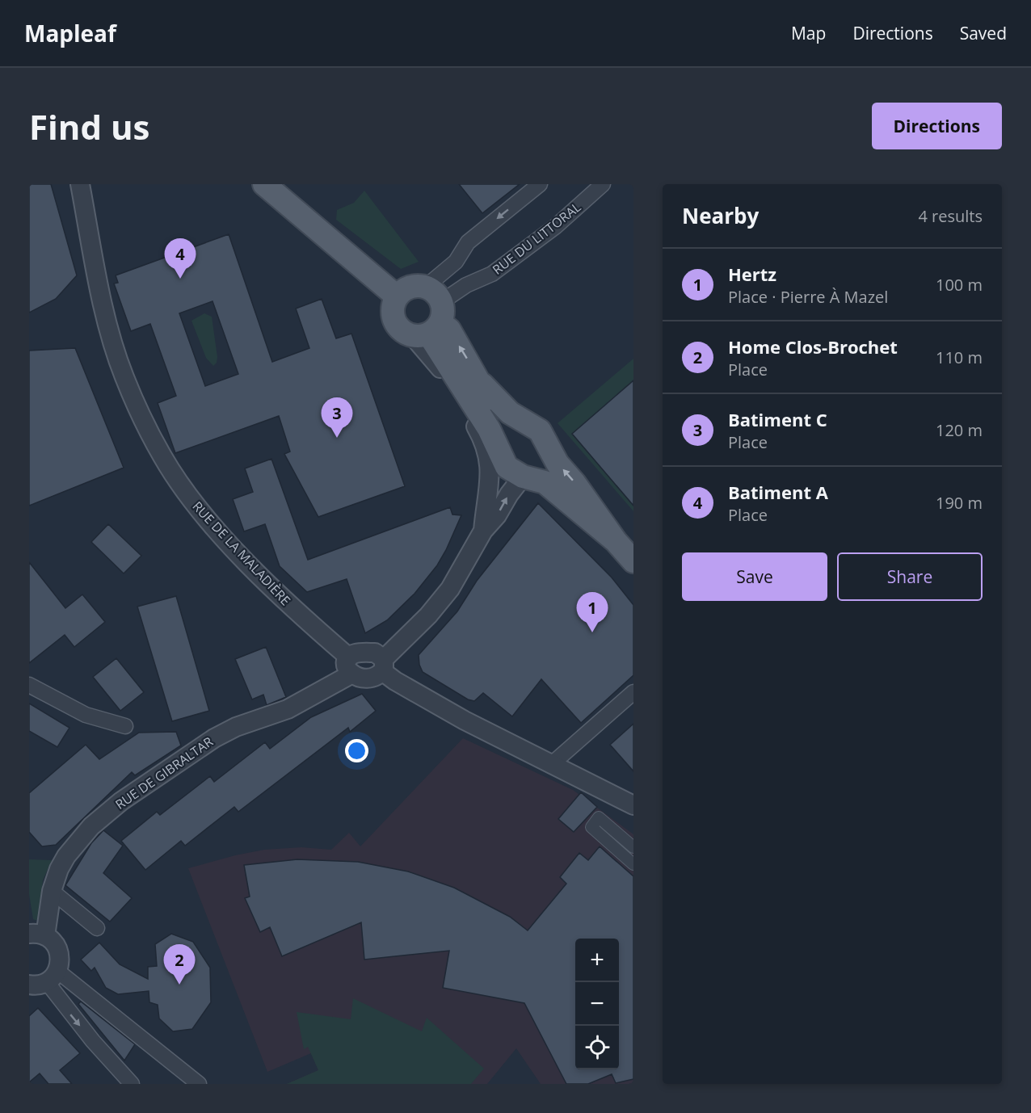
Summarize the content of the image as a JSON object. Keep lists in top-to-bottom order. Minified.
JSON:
{"streets":{"street":["RUE DU LITTORAL","RUE DE LA MALADIÈRE","RUE DE GIBRALTAR"]},"crossings":[["RUE DE LA MALADIÈRE","RUE DE GIBRALTAR"]],"page":{"header":"Mapleaf","nav":["Map","Directions","Saved"],"buttons":["Directions",["Save","Share"]],"title":"Find us","heading":["Nearby","4 results"],"pins":["4","3","1","2"],"list":[{"mark":"1","name":"Hertz","note":"Place · Pierre À Mazel","value":"100 m"},{"mark":"2","name":"Home Clos-Brochet","note":"Place","value":"110 m"},{"mark":"3","name":"Batiment C","note":"Place","value":"120 m"},{"mark":"4","name":"Batiment A","note":"Place","value":"190 m"}],"map_buttons":["+","−"]}}
